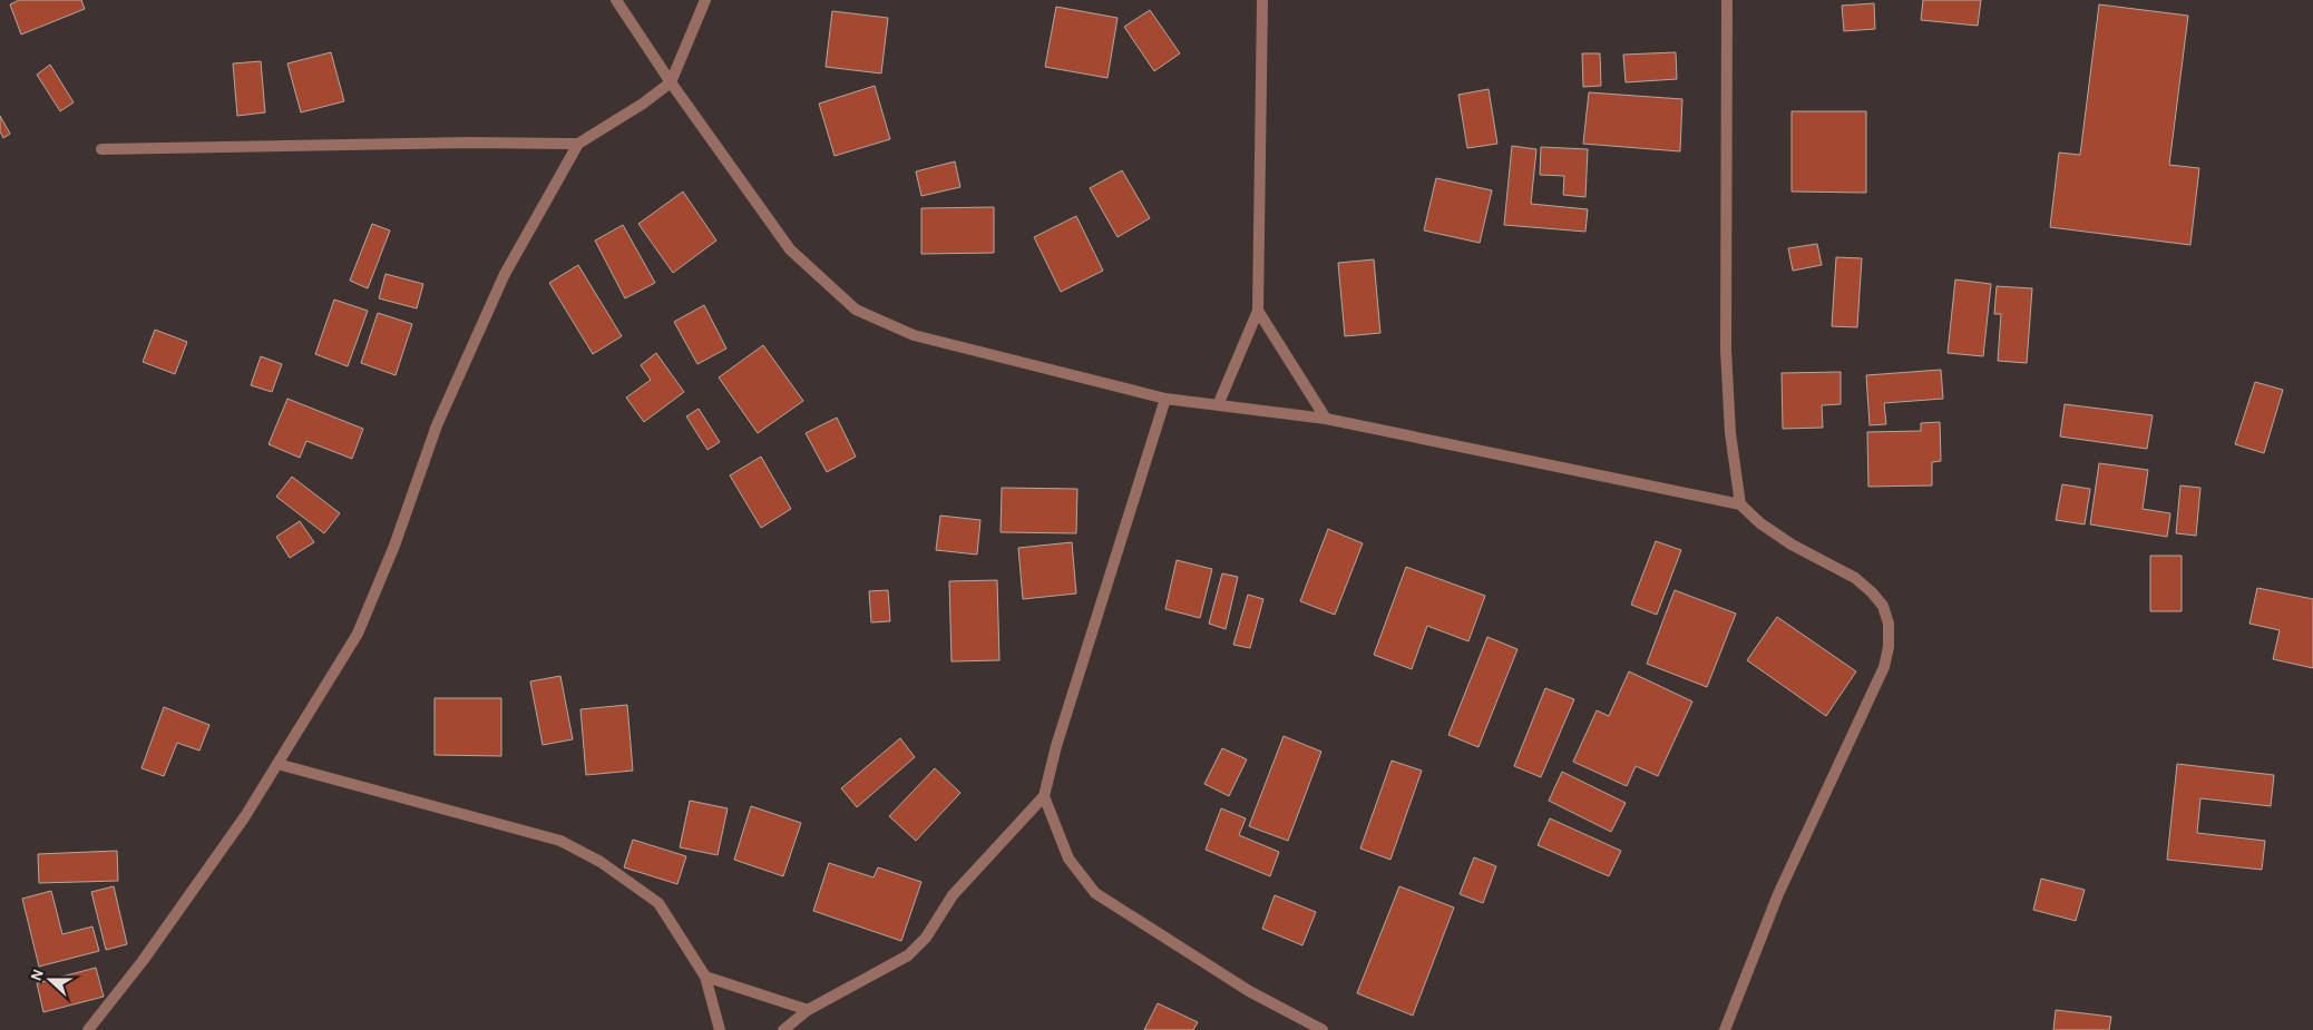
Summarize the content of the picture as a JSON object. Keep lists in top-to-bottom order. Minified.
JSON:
{"north":"left"}
